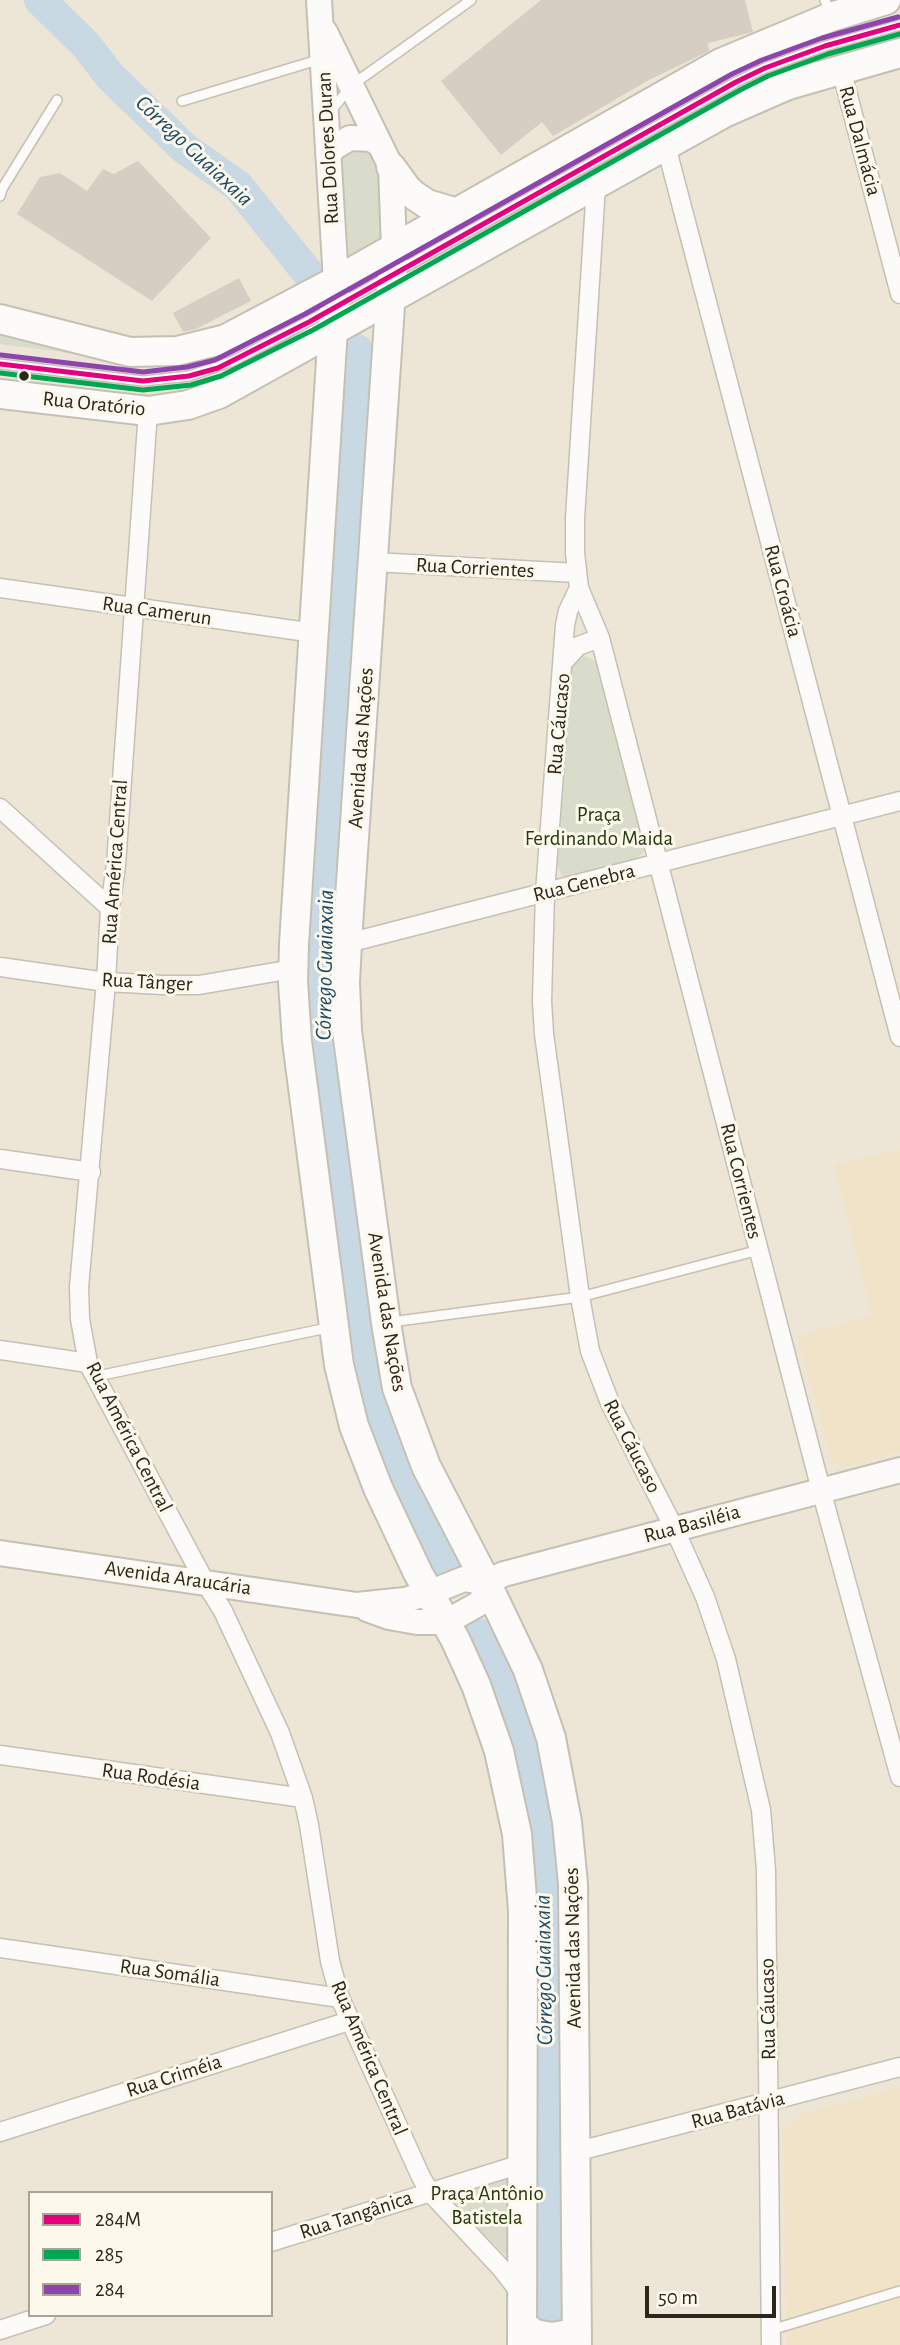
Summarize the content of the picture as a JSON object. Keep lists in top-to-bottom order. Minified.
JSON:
{"streets":{"main road":["Rua Dolores Duran","Rua Oratório","Avenida das Nações","Rua Basiléia","Avenida Araucária"],"street":["Rua Dalmácia","Rua Corrientes","Rua Croácia","Rua Camerun","Rua Cáucaso","Rua América Central","Rua Genebra","Rua Tânger","Rua Rodésia","Rua Somália","Rua Criméia","Rua Batávia","Rua Tangânica"]},"crossings":[["Rua Dalmácia","Rua Oratório"],["Rua Dolores Duran","Rua Oratório"],["Rua Dolores Duran","Avenida das Nações"],["Rua Oratório","Rua Croácia"],["Rua Oratório","Rua Cáucaso"],["Rua Oratório","Avenida das Nações"],["Rua Oratório","Rua América Central"],["Rua Corrientes","Rua Cáucaso"],["Rua Corrientes","Avenida das Nações"],["Rua Corrientes","Rua Genebra"],["Rua Corrientes","Rua Basiléia"],["Rua Croácia","Rua Genebra"],["Rua Camerun","Avenida das Nações"],["Rua Camerun","Rua América Central"],["Rua Cáucaso","Rua Genebra"],["Rua Cáucaso","Rua Basiléia"],["Rua Cáucaso","Rua Batávia"],["Avenida das Nações","Rua América Central"],["Avenida das Nações","Rua Genebra"],["Avenida das Nações","Rua Tânger"],["Avenida das Nações","Rua Basiléia"],["Avenida das Nações","Avenida Araucária"],["Avenida das Nações","Rua Batávia"],["Avenida das Nações","Rua Tangânica"],["Rua América Central","Rua Tânger"],["Rua América Central","Avenida Araucária"],["Rua América Central","Rua Rodésia"],["Rua América Central","Rua Somália"],["Rua América Central","Rua Criméia"],["Rua América Central","Rua Tangânica"],["Rua Basiléia","Avenida Araucária"]],"water":["Córrego Guaiaxaia"],"parks":["Praça Ferdinando Maida","Praça Antônio Batistela"],"lines":["transit line 284","transit line 284M","transit line 285"],"legend":["284M","285","284"],"scale_bar":"50 m"}
